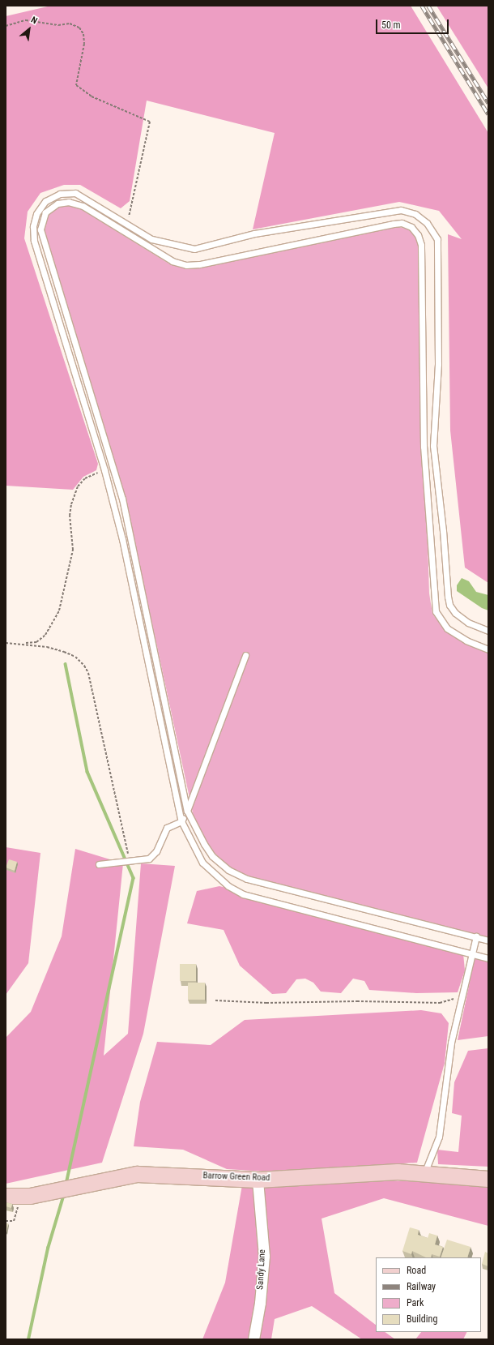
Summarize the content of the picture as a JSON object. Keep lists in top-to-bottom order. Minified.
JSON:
{"streets":{"street":["Barrow Green Road","Sandy Lane"]},"crossings":[["Barrow Green Road","Sandy Lane"]],"legend":["Road","Railway","Park","Building"],"scale_bar":"50 m","north":"top right"}
